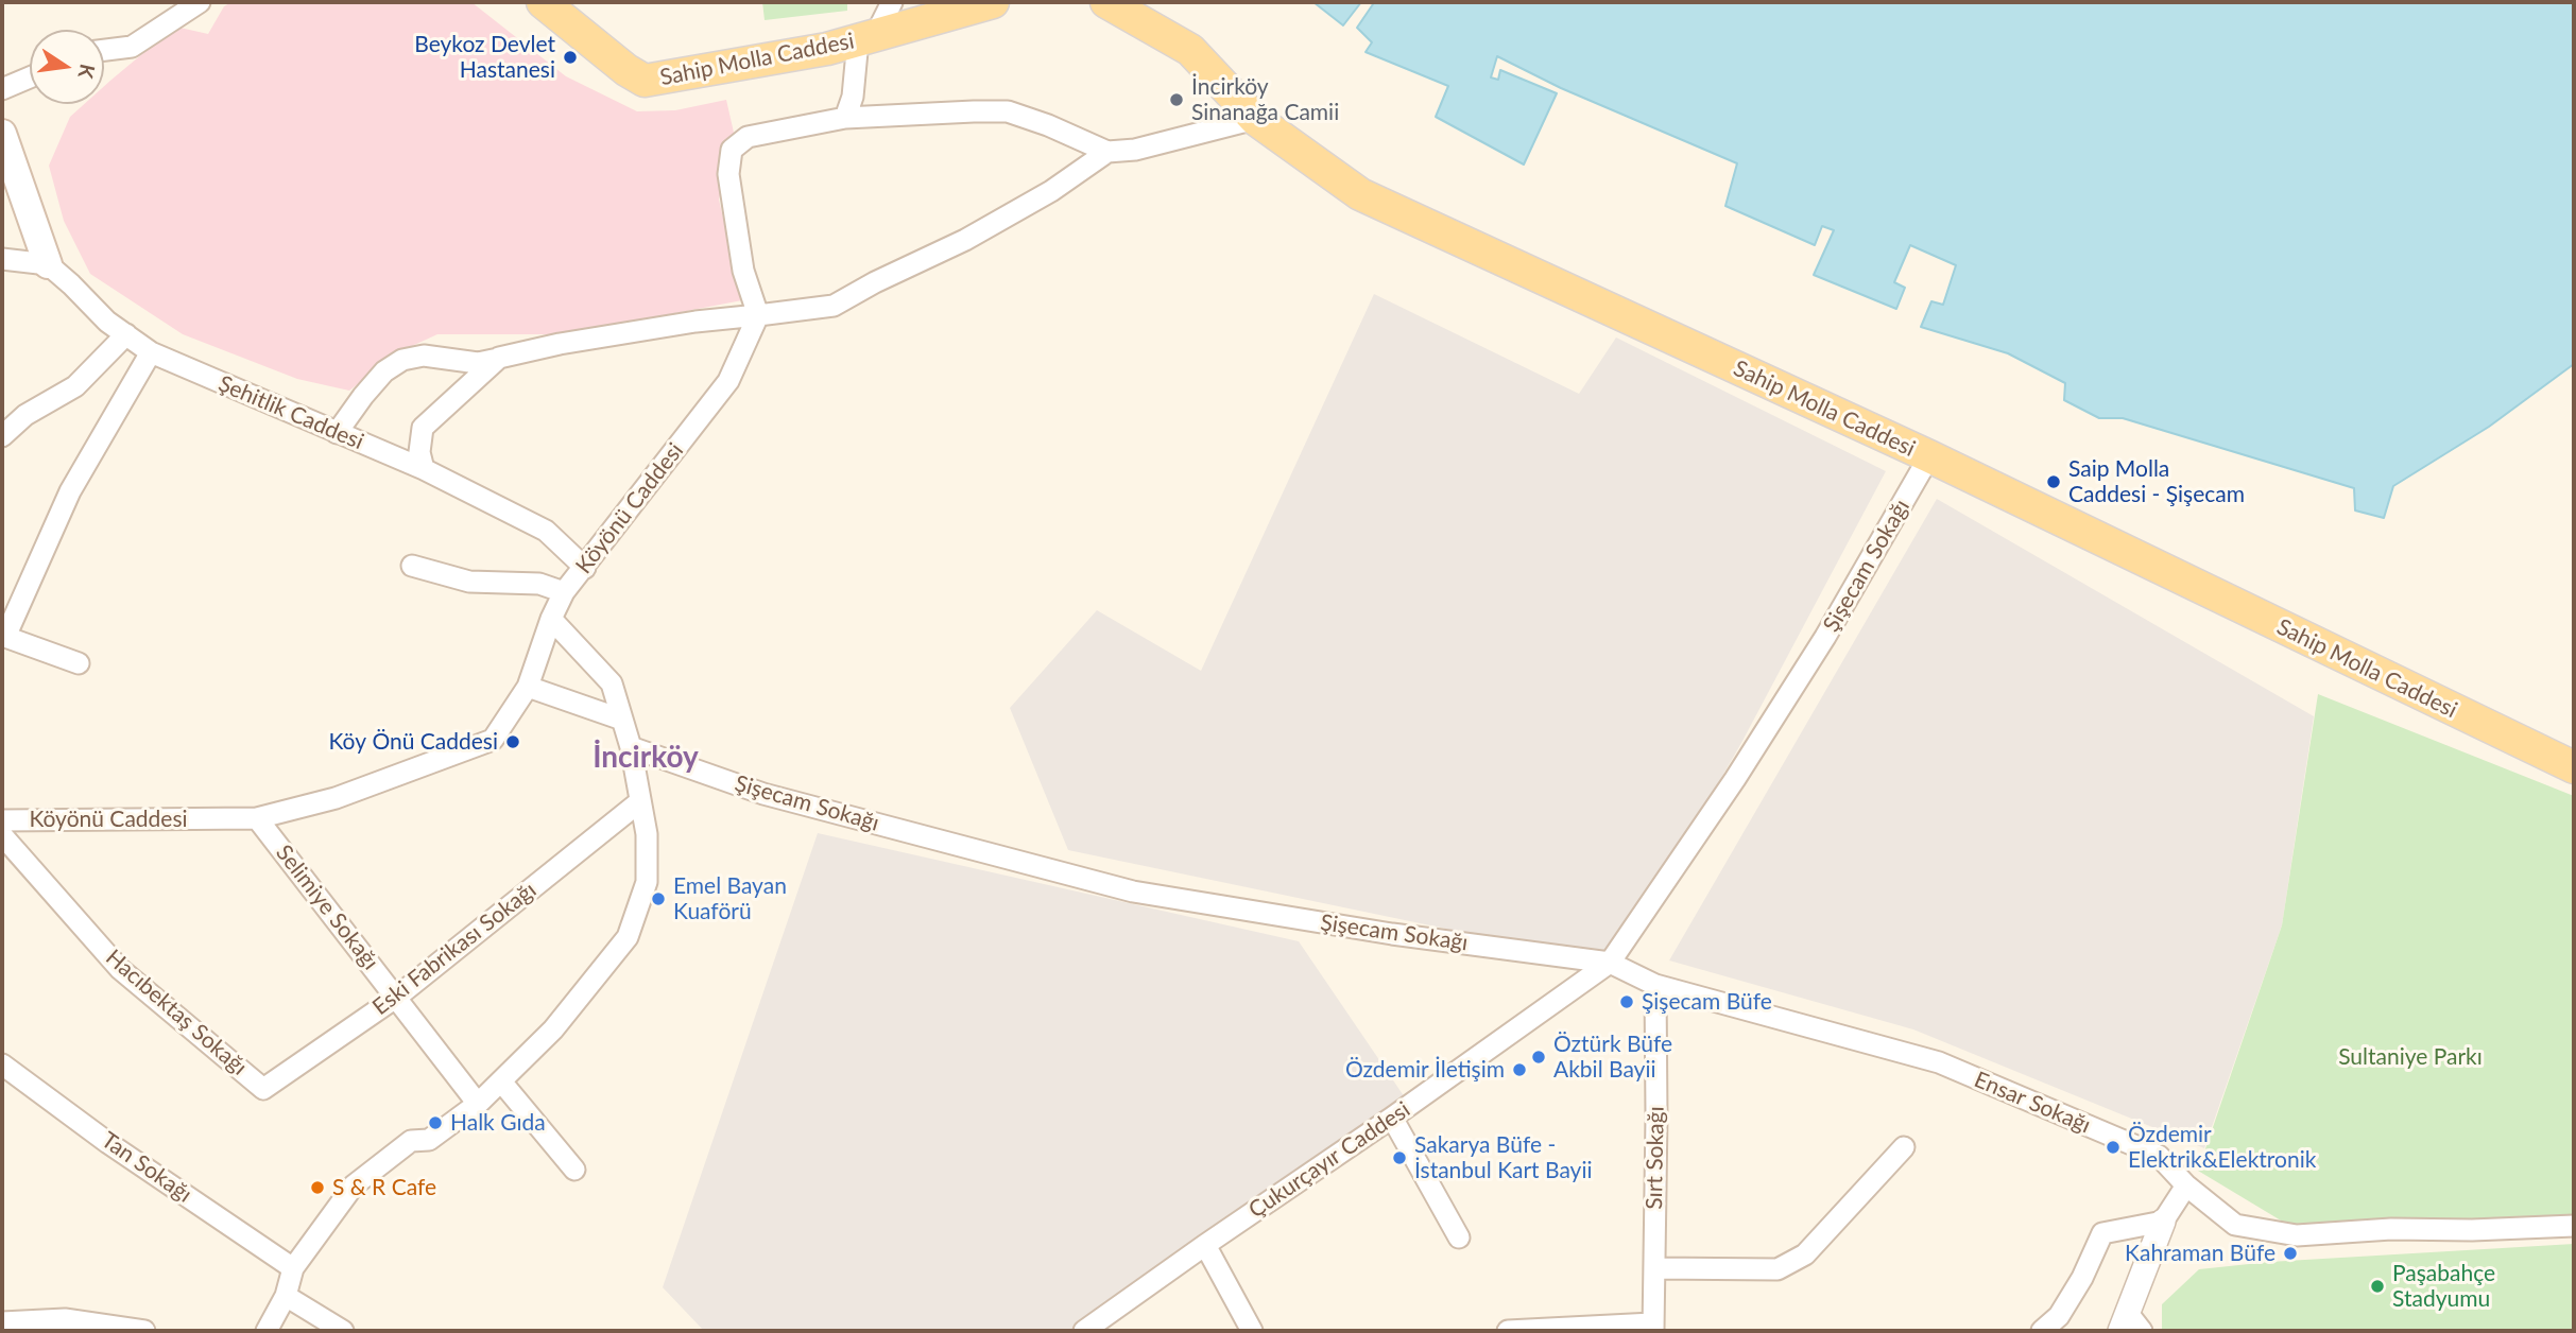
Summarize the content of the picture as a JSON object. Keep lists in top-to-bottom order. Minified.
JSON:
{"streets":{"main road":["Sahip Molla Caddesi"],"street":["Şehitlik Caddesi","Köyönü Caddesi","Şişecam Sokağı","Selimiye Sokağı","Eski Fabrikası Sokağı","Hacıbektaş Sokağı","Ensar Sokağı","Sırt Sokağı","Çukurçayır Caddesi","Tan Sokağı"]},"crossings":[["Sahip Molla Caddesi","Şişecam Sokağı"],["Şehitlik Caddesi","Köyönü Caddesi"],["Köyönü Caddesi","Selimiye Sokağı"],["Şişecam Sokağı","Ensar Sokağı"],["Şişecam Sokağı","Çukurçayır Caddesi"],["Selimiye Sokağı","Eski Fabrikası Sokağı"],["Eski Fabrikası Sokağı","Hacıbektaş Sokağı"],["Ensar Sokağı","Sırt Sokağı"],["Ensar Sokağı","Çukurçayır Caddesi"]],"districts":["İncirköy"],"parks":["Sultaniye Parkı"],"places":["Beykoz Devlet Hastanesi","İncirköy Sinanağa Camii","Saip Molla Caddesi - Şişecam","Köy Önü Caddesi","Emel Bayan Kuaförü","Şişecam Büfe","Öztürk Büfe Akbil Bayii","Özdemir İletişim","Halk Gıda","Özdemir Elektrik&Elektronik","Sakarya Büfe - İstanbul Kart Bayii","S & R Cafe","Kahraman Büfe","Paşabahçe Stadyumu"],"north":"right"}
